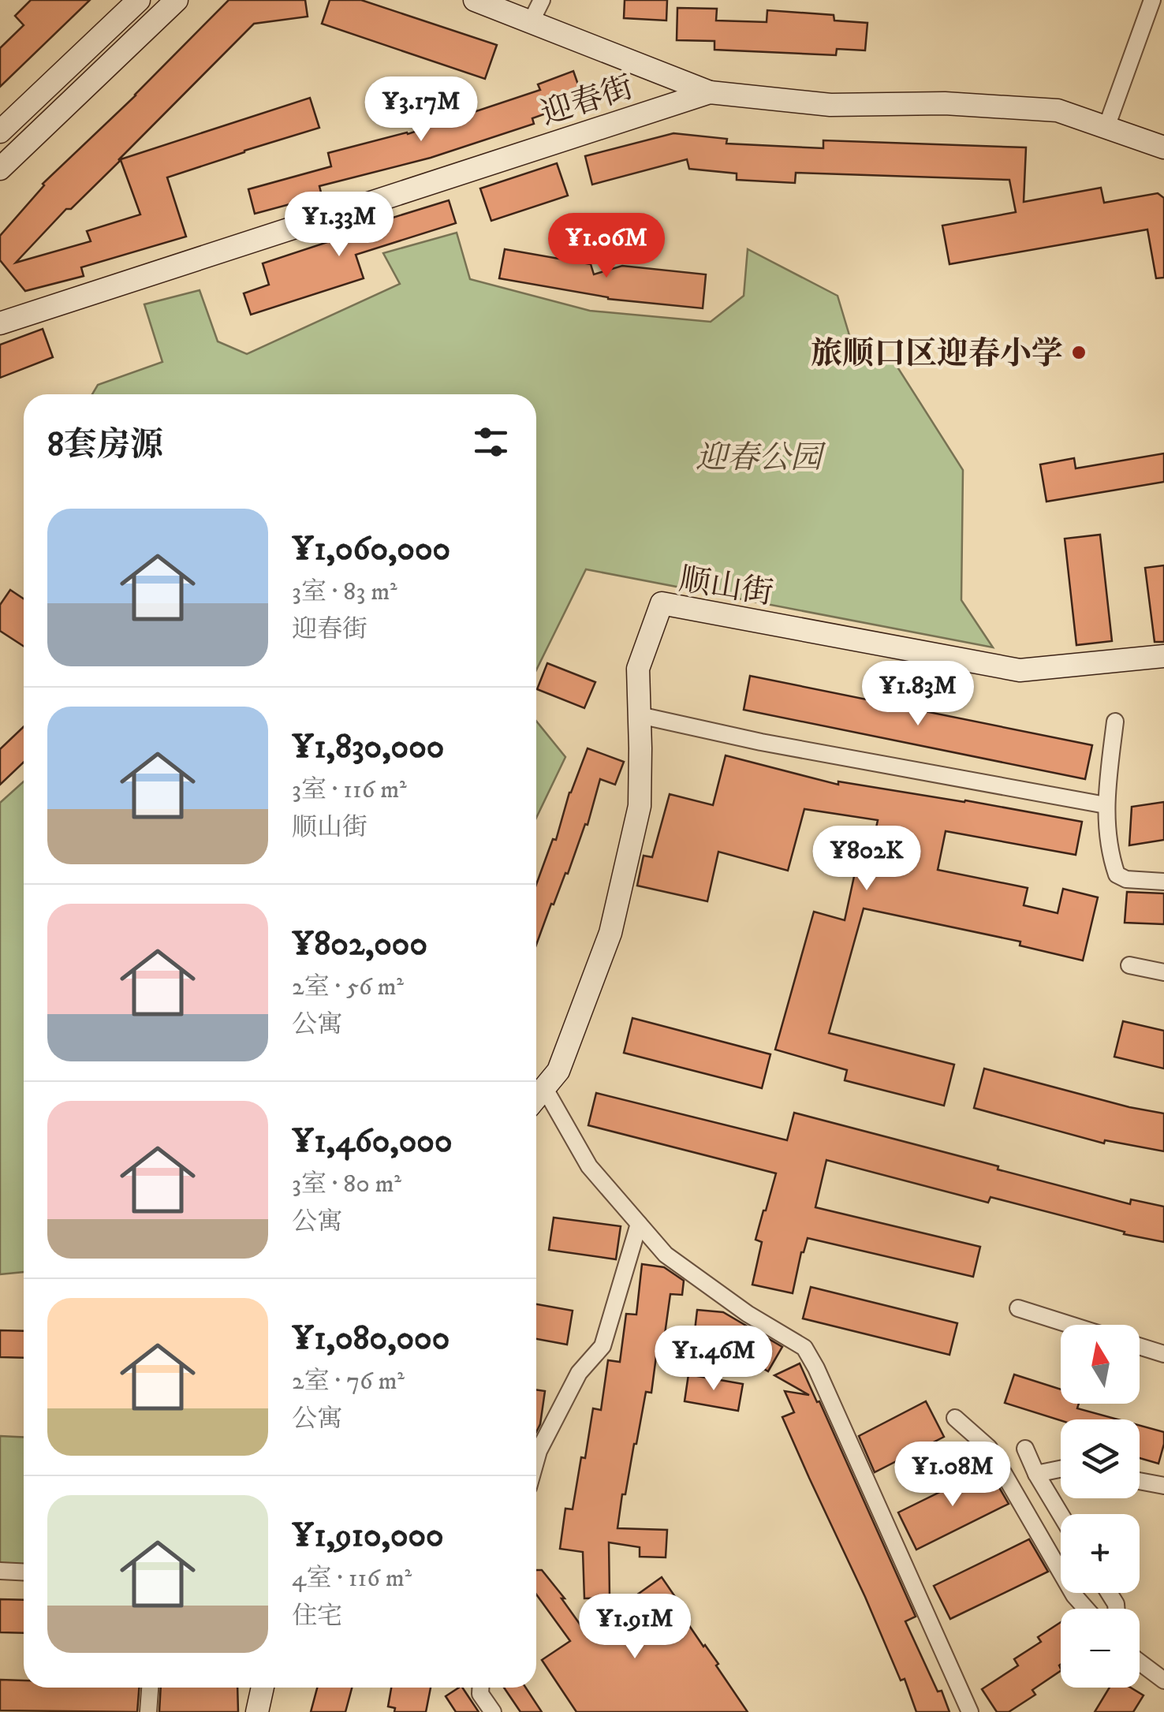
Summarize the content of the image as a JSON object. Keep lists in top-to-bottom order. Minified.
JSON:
{"streets":{"street":["迎春街","顺山街"]},"parks":["迎春公园"],"places":["旅顺口区迎春小学"],"north":"top","page":{"price":["¥3.17M","¥1.33M","¥1.06M","¥1.83M","¥802K","¥1.46M","¥1.08M","¥1.91M"],"heading":"8套房源","list":[{"name":"¥1,060,000","note":"3室 · 83 m² · 迎春街"},{"name":"¥1,830,000","note":"3室 · 116 m² · 顺山街"},{"name":"¥802,000","note":"2室 · 56 m² · 公寓"},{"name":"¥1,460,000","note":"3室 · 80 m² · 公寓"},{"name":"¥1,080,000","note":"2室 · 76 m² · 公寓"},{"name":"¥1,910,000","note":"4室 · 116 m² · 住宅"}],"map_buttons":["+","−"]}}
